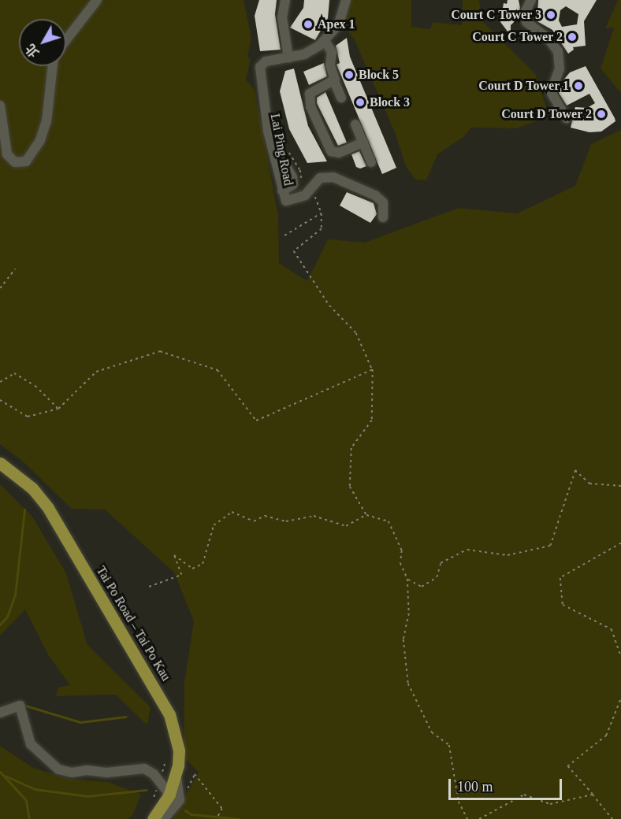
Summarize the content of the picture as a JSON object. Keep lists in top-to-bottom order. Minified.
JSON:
{"streets":{"main road":["Tai Po Road – Tai Po Kau"],"street":["Lai Ping Road"]},"places":["Court C Tower 3","Apex 1","Court C Tower 2","Block 5","Court D Tower 1","Block 3","Court D Tower 2"],"scale_bar":"100 m","north":"bottom left"}
